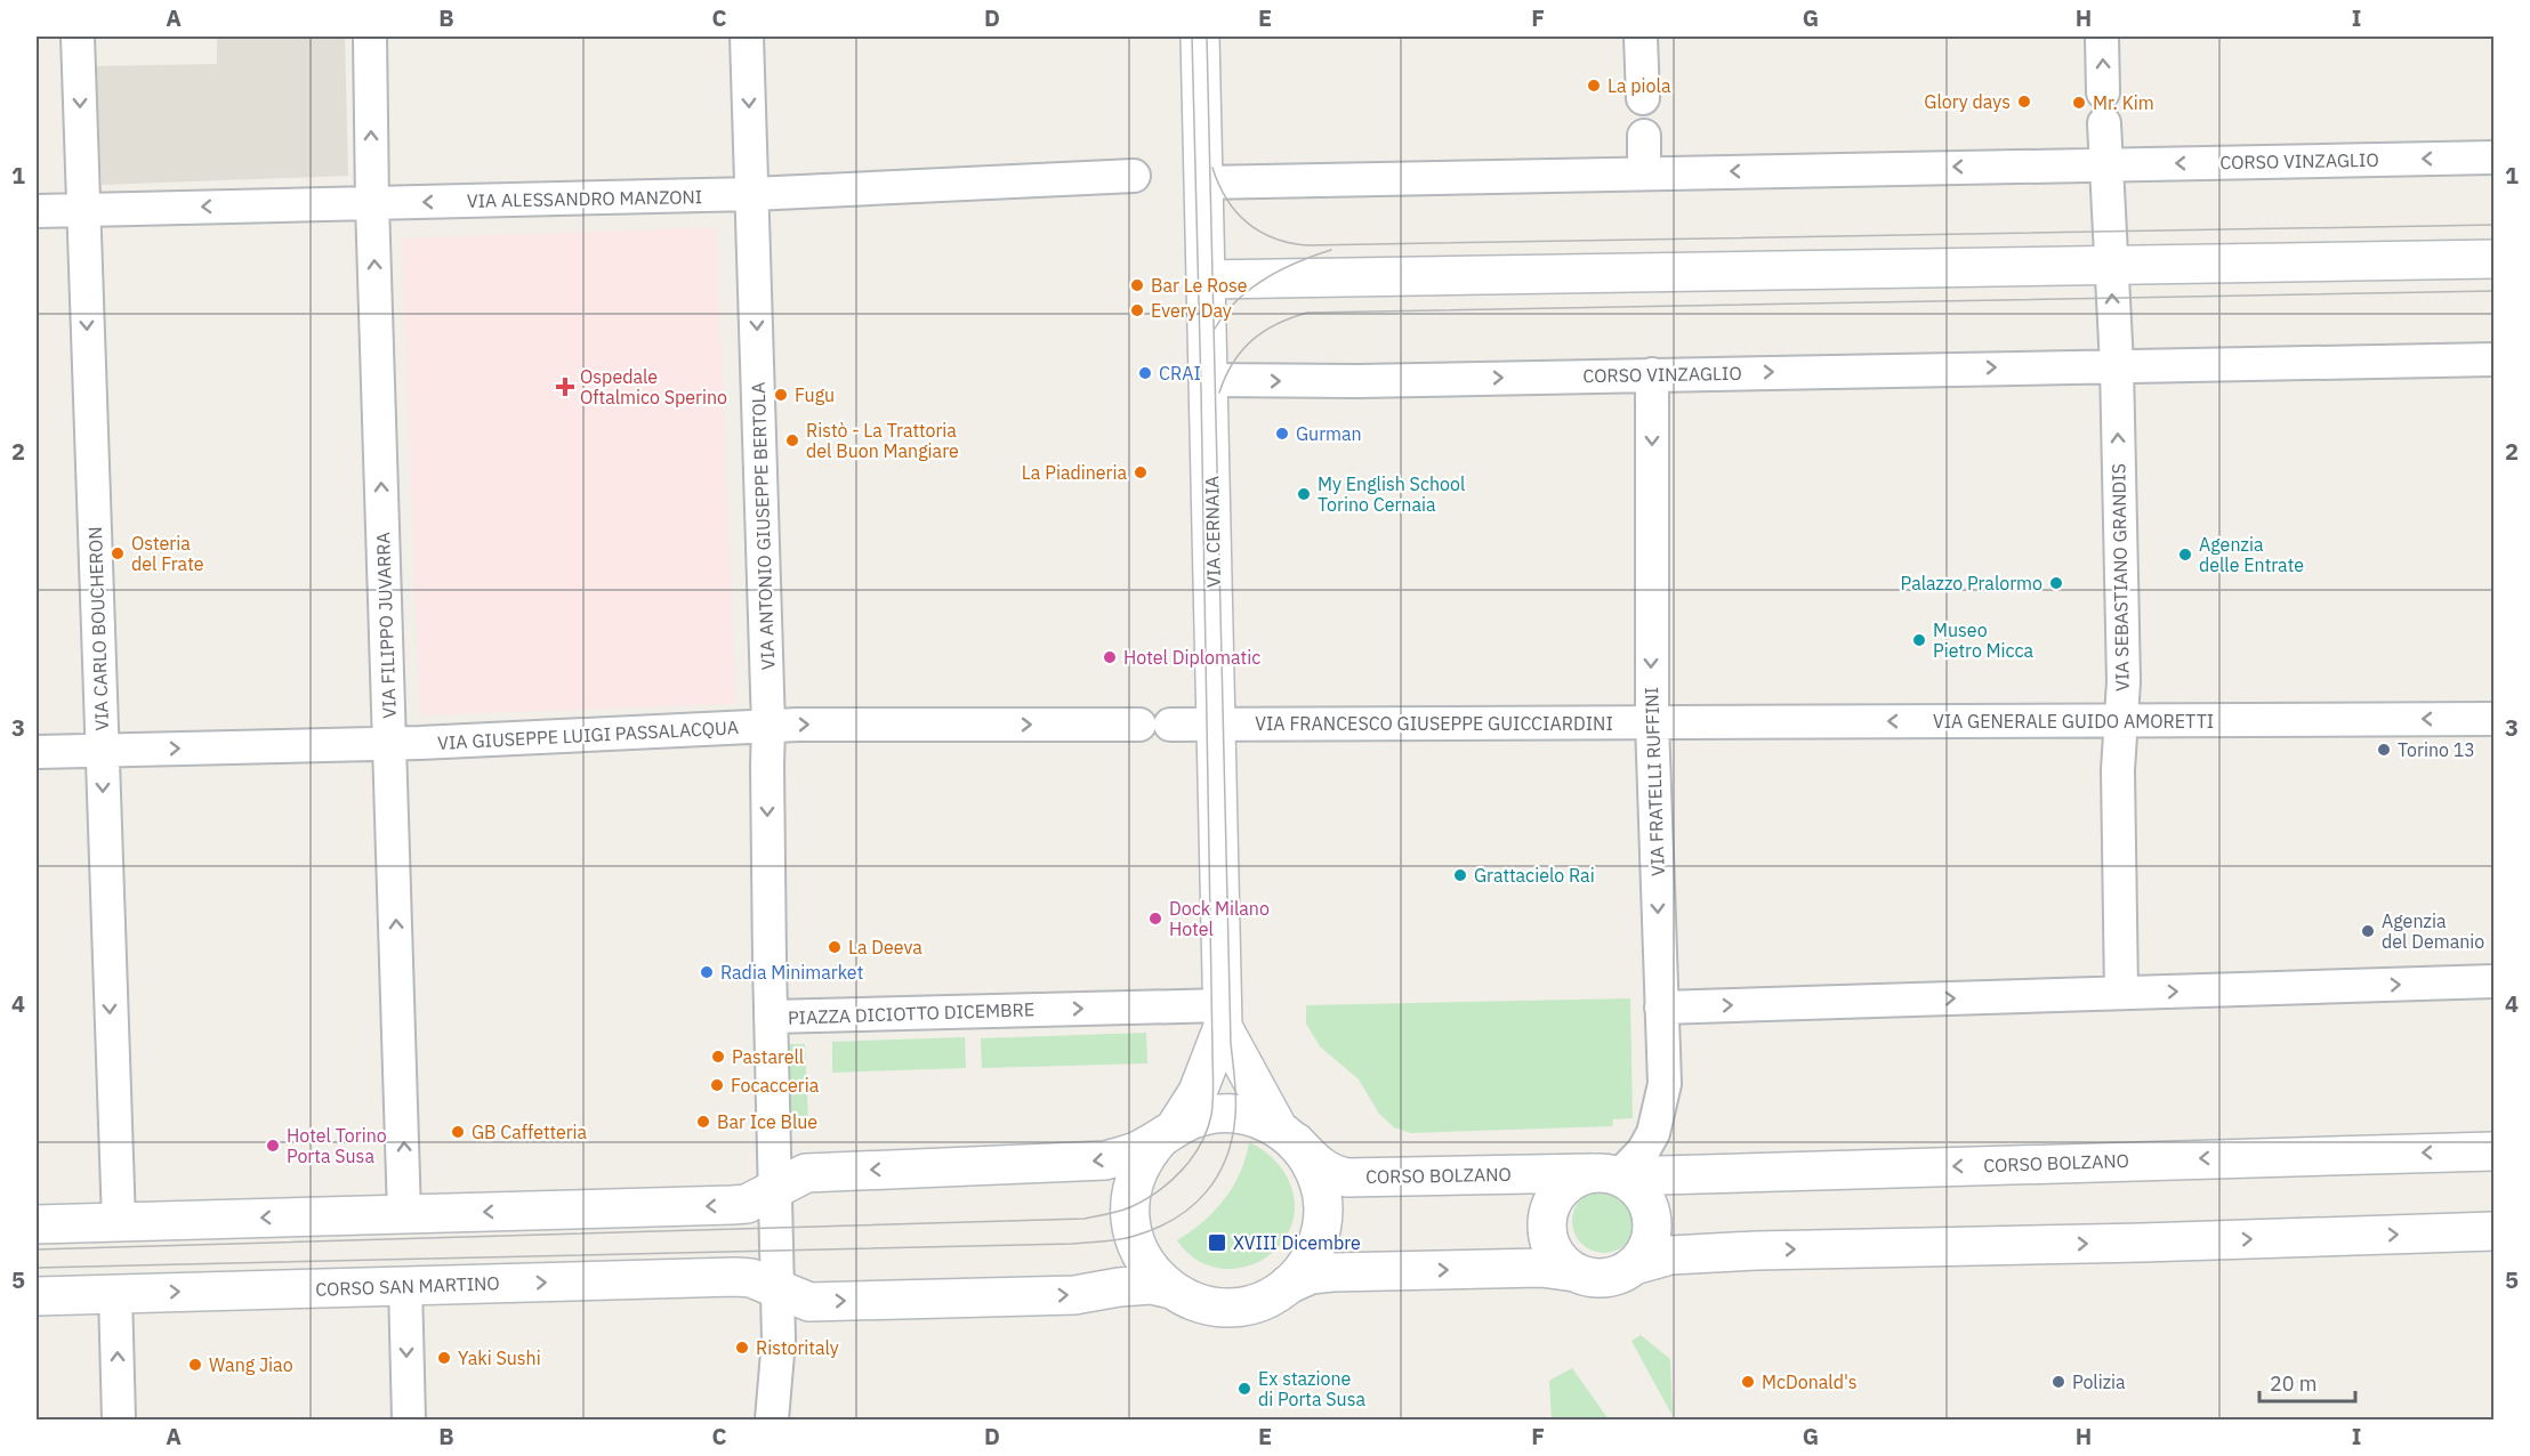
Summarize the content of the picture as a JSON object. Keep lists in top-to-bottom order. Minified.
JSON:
{"streets":{"main road":["VIA CERNAIA","CORSO BOLZANO","CORSO SAN MARTINO"],"street":["CORSO VINZAGLIO","VIA ALESSANDRO MANZONI","VIA ANTONIO GIUSEPPE BERTOLA","VIA SEBASTIANO GRANDIS","VIA FILIPPO JUVARRA","VIA CARLO BOUCHERON","VIA GENERALE GUIDO AMORETTI","VIA FRANCESCO GIUSEPPE GUICCIARDINI","VIA GIUSEPPE LUIGI PASSALACQUA","VIA FRATELLI RUFFINI","PIAZZA DICIOTTO DICEMBRE"]},"crossings":[["CORSO VINZAGLIO","VIA CERNAIA"],["CORSO VINZAGLIO","VIA SEBASTIANO GRANDIS"],["CORSO VINZAGLIO","VIA FRATELLI RUFFINI"],["VIA ALESSANDRO MANZONI","VIA ANTONIO GIUSEPPE BERTOLA"],["VIA ALESSANDRO MANZONI","VIA FILIPPO JUVARRA"],["VIA ALESSANDRO MANZONI","VIA CARLO BOUCHERON"],["VIA ANTONIO GIUSEPPE BERTOLA","VIA GIUSEPPE LUIGI PASSALACQUA"],["VIA ANTONIO GIUSEPPE BERTOLA","PIAZZA DICIOTTO DICEMBRE"],["VIA CERNAIA","VIA FRANCESCO GIUSEPPE GUICCIARDINI"],["VIA CERNAIA","VIA GIUSEPPE LUIGI PASSALACQUA"],["VIA CERNAIA","PIAZZA DICIOTTO DICEMBRE"],["VIA CERNAIA","CORSO BOLZANO"],["VIA SEBASTIANO GRANDIS","VIA GENERALE GUIDO AMORETTI"],["VIA FILIPPO JUVARRA","VIA GIUSEPPE LUIGI PASSALACQUA"],["VIA CARLO BOUCHERON","VIA GIUSEPPE LUIGI PASSALACQUA"],["VIA GENERALE GUIDO AMORETTI","VIA FRANCESCO GIUSEPPE GUICCIARDINI"],["VIA GENERALE GUIDO AMORETTI","VIA FRATELLI RUFFINI"],["VIA FRANCESCO GIUSEPPE GUICCIARDINI","VIA GIUSEPPE LUIGI PASSALACQUA"],["VIA FRANCESCO GIUSEPPE GUICCIARDINI","VIA FRATELLI RUFFINI"],["VIA FRATELLI RUFFINI","CORSO BOLZANO"],["PIAZZA DICIOTTO DICEMBRE","CORSO SAN MARTINO"]],"one_way":["VIA ALESSANDRO MANZONI","VIA ANTONIO GIUSEPPE BERTOLA","VIA SEBASTIANO GRANDIS","VIA FILIPPO JUVARRA","VIA CARLO BOUCHERON","VIA GIUSEPPE LUIGI PASSALACQUA","VIA FRATELLI RUFFINI","PIAZZA DICIOTTO DICEMBRE"],"places":{"other":["La piola","Glory days","Mr. Kim","Bar Le Rose","Every Day","CRAI","Fugu","Gurman","Ristò - La Trattoria del Buon Mangiare","La Piadineria","My English School Torino Cernaia","Osteria del Frate","Agenzia delle Entrate","Palazzo Pralormo","Museo Pietro Micca","Hotel Diplomatic","Torino 13","Grattacielo Rai","Dock Milano Hotel","Agenzia del Demanio","La Deeva","Radia Minimarket","Pastarell","Focacceria","Bar Ice Blue","GB Caffetteria","Hotel Torino Porta Susa","Ristoritaly","Yaki Sushi","Wang Jiao","McDonald's","Polizia","Ex stazione di Porta Susa"],"health":["Ospedale Oftalmico Sperino"],"transit":["XVIII Dicembre"]},"scale_bar":"20 m","grid":{"columns":["A","B","C","D","E","F","G","H","I"],"rows":["1","2","3","4","5"]}}
